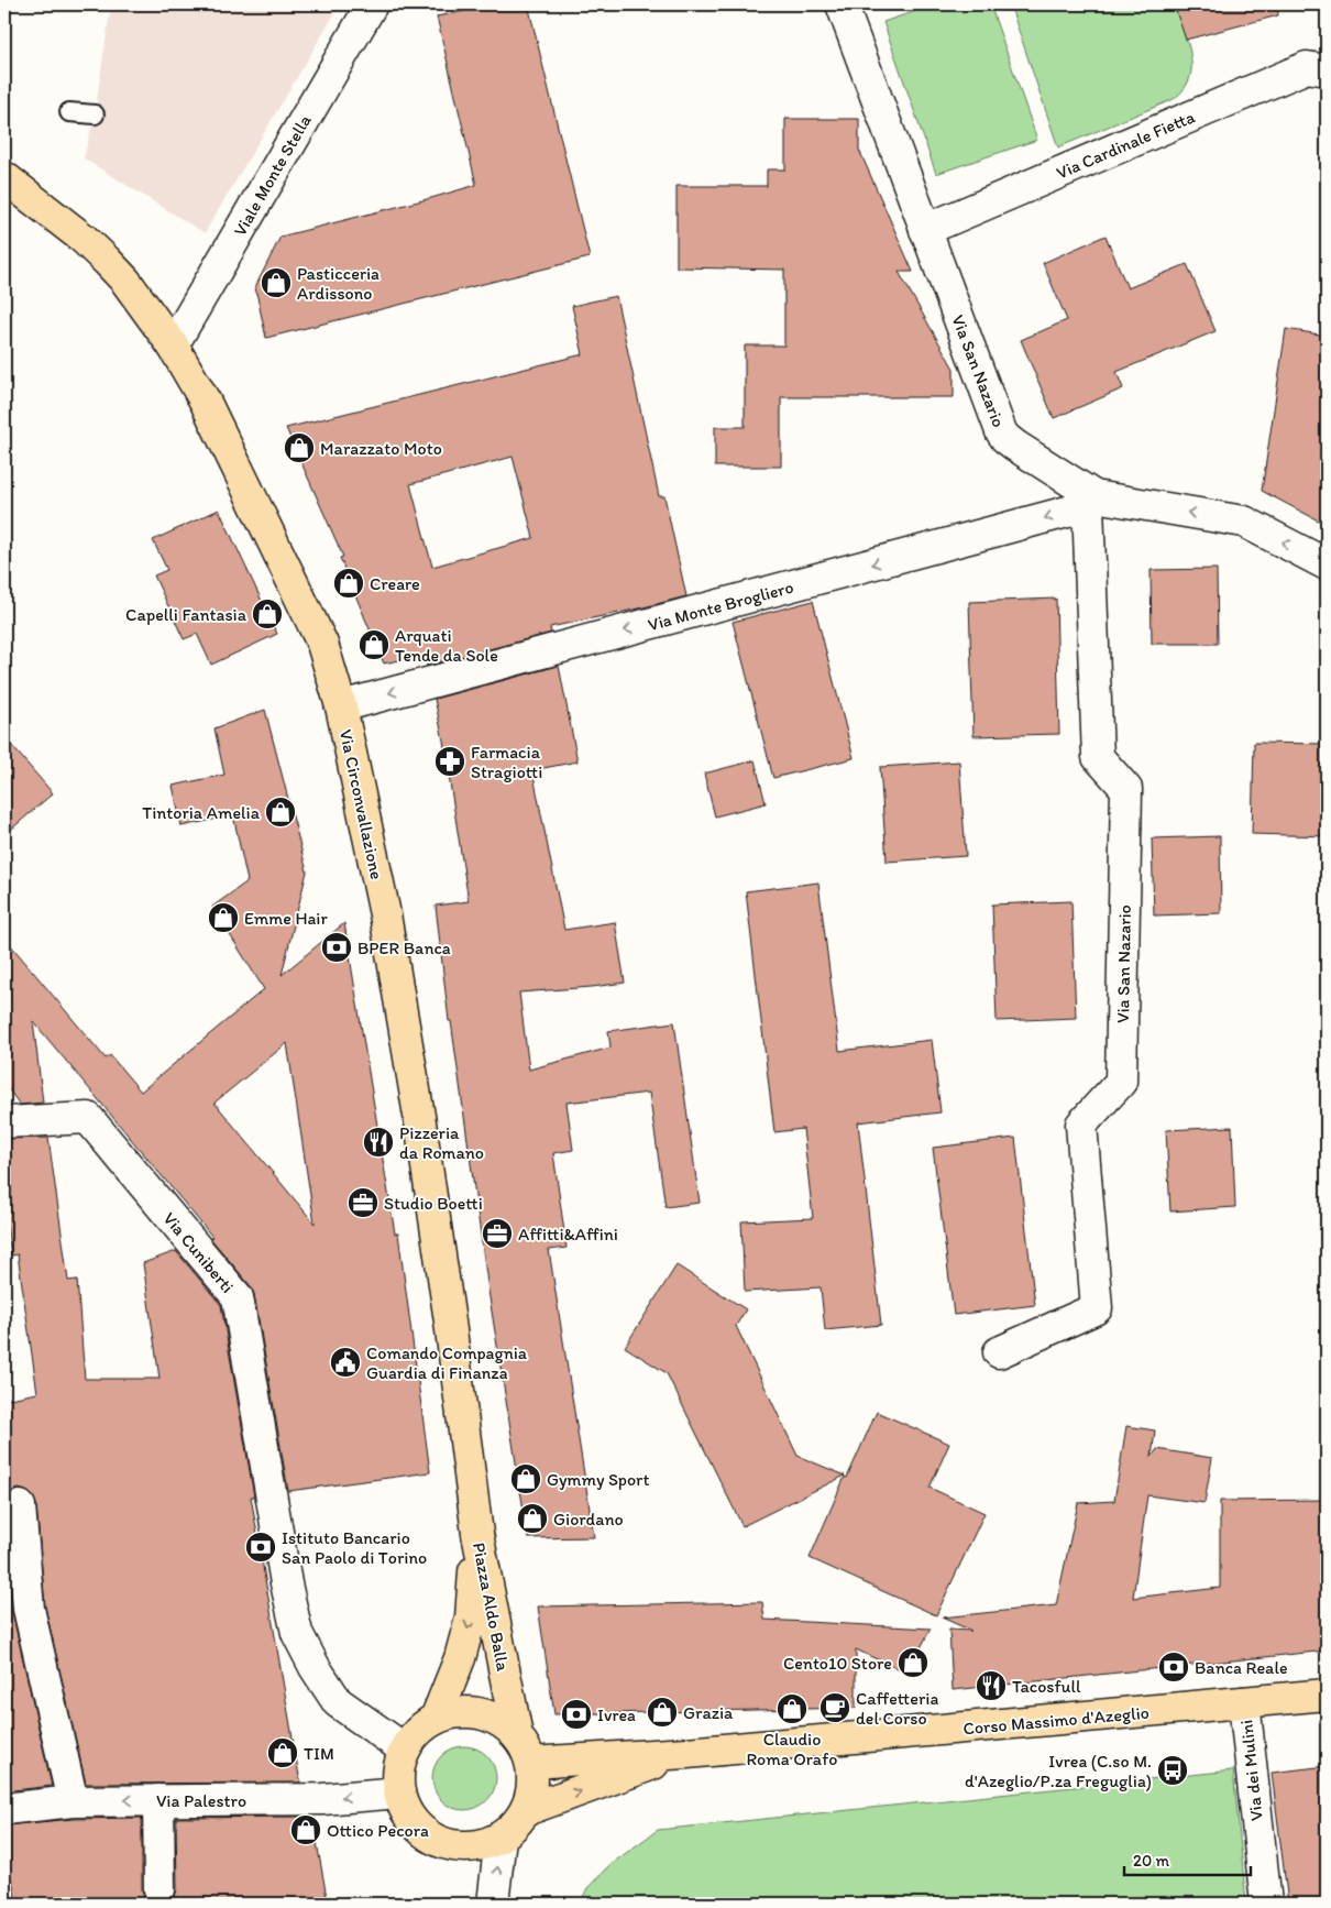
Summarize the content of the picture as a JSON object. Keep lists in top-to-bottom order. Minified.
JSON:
{"streets":{"main road":["Via Circonvallazione","Piazza Aldo Balla","Corso Massimo d'Azeglio"],"street":["Via Cardinale Fietta","Viale Monte Stella","Via San Nazario","Via Monte Brogliero","Via Cuniberti","Via dei Mulini","Via Palestro"]},"crossings":[["Via Cardinale Fietta","Via San Nazario"],["Viale Monte Stella","Via Circonvallazione"],["Via San Nazario","Via Monte Brogliero"],["Via Monte Brogliero","Via Circonvallazione"],["Via Circonvallazione","Piazza Aldo Balla"],["Via Cuniberti","Piazza Aldo Balla"],["Via Cuniberti","Corso Massimo d'Azeglio"],["Via Cuniberti","Via Palestro"],["Piazza Aldo Balla","Corso Massimo d'Azeglio"],["Piazza Aldo Balla","Via Palestro"],["Corso Massimo d'Azeglio","Via dei Mulini"],["Corso Massimo d'Azeglio","Via Palestro"]],"one_way":["Via Monte Brogliero","Via Palestro"],"places":{"shop":["Pasticceria Ardissono","Marazzato Moto","Creare","Capelli Fantasia","Arquati Tende da Sole","Tintoria Amelia","Emme Hair","Gymmy Sport","Giordano","Cento10 Store","Claudio Roma Orafo","Grazia","TIM","Ottico Pecora"],"pharmacy":["Farmacia Stragiotti"],"bank":["BPER Banca","Istituto Bancario San Paolo di Torino","Banca Reale","Ivrea"],"restaurant":["Pizzeria da Romano","Tacosfull"],"office":["Studio Boetti","Affitti&Affini"],"public building":["Comando Compagnia Guardia di Finanza"],"cafe":["Caffetteria del Corso"],"bus stop":["Ivrea (C.so M. d'Azeglio/P.za Freguglia)"]},"scale_bar":"20 m"}
